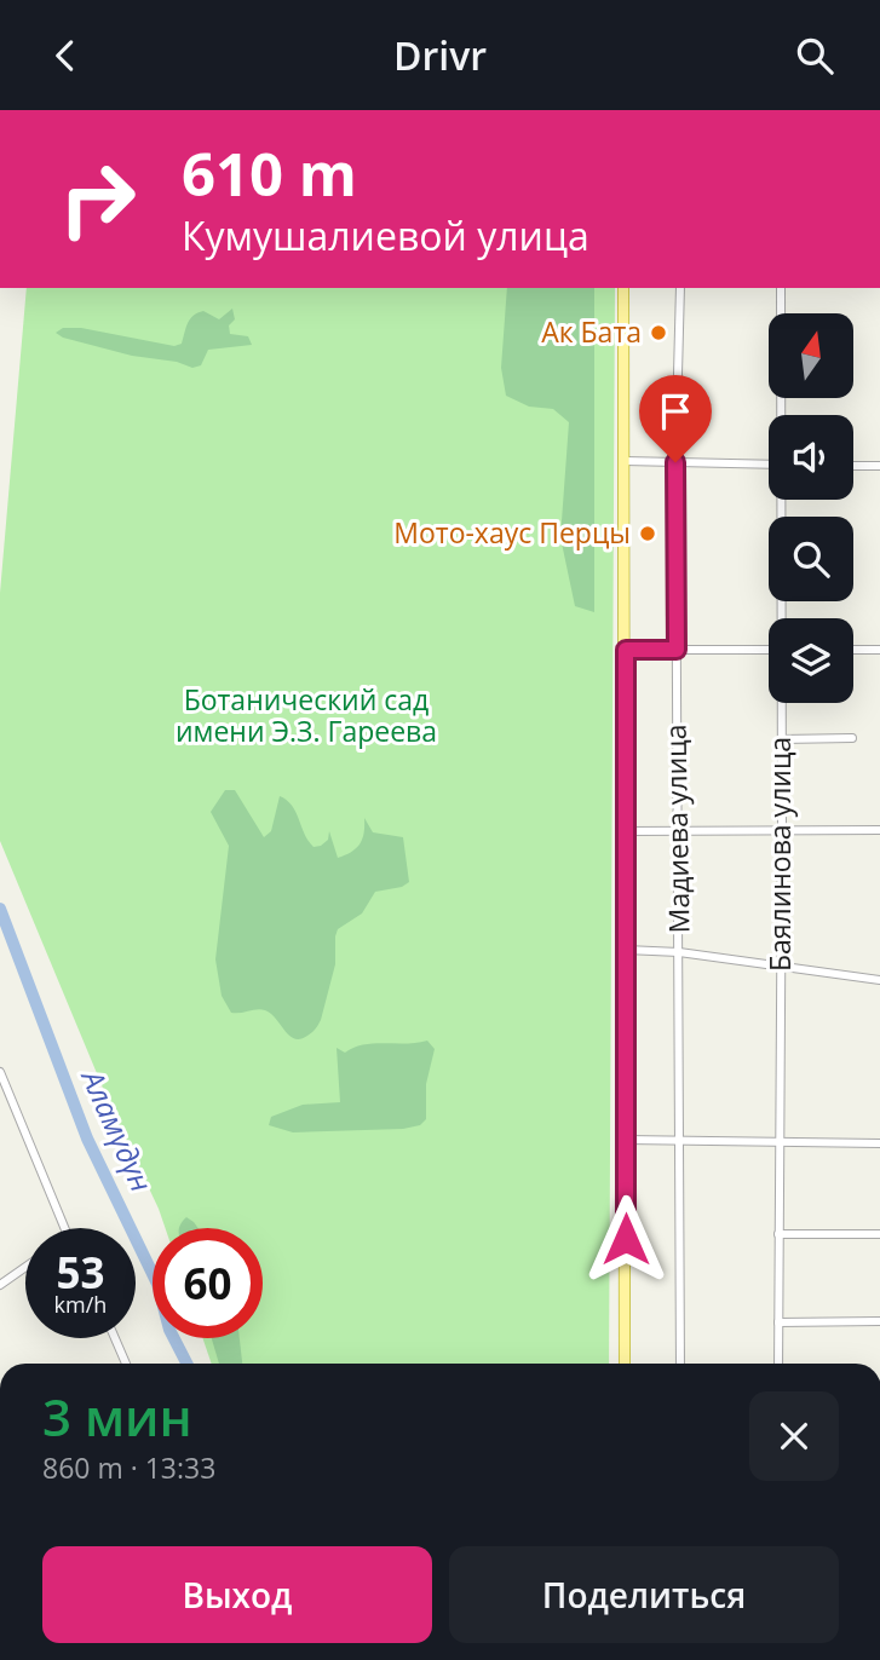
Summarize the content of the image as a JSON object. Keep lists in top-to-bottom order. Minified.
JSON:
{"streets":{"street":["Мадиева улица","Баялинова улица"]},"water":["Аламүдүн"],"parks":["Ботанический сад имени Э.З. Гареева"],"places":["Ак Бата","Мото-хаус Перцы"],"north":"top","page":{"header":"Drivr","turn":["610 m","Кумушалиевой улица"],"speed":"53 km/h","limit":"60","heading":["3 мин","860 m · 13:33"],"buttons":["Выход","Поделиться"]}}
